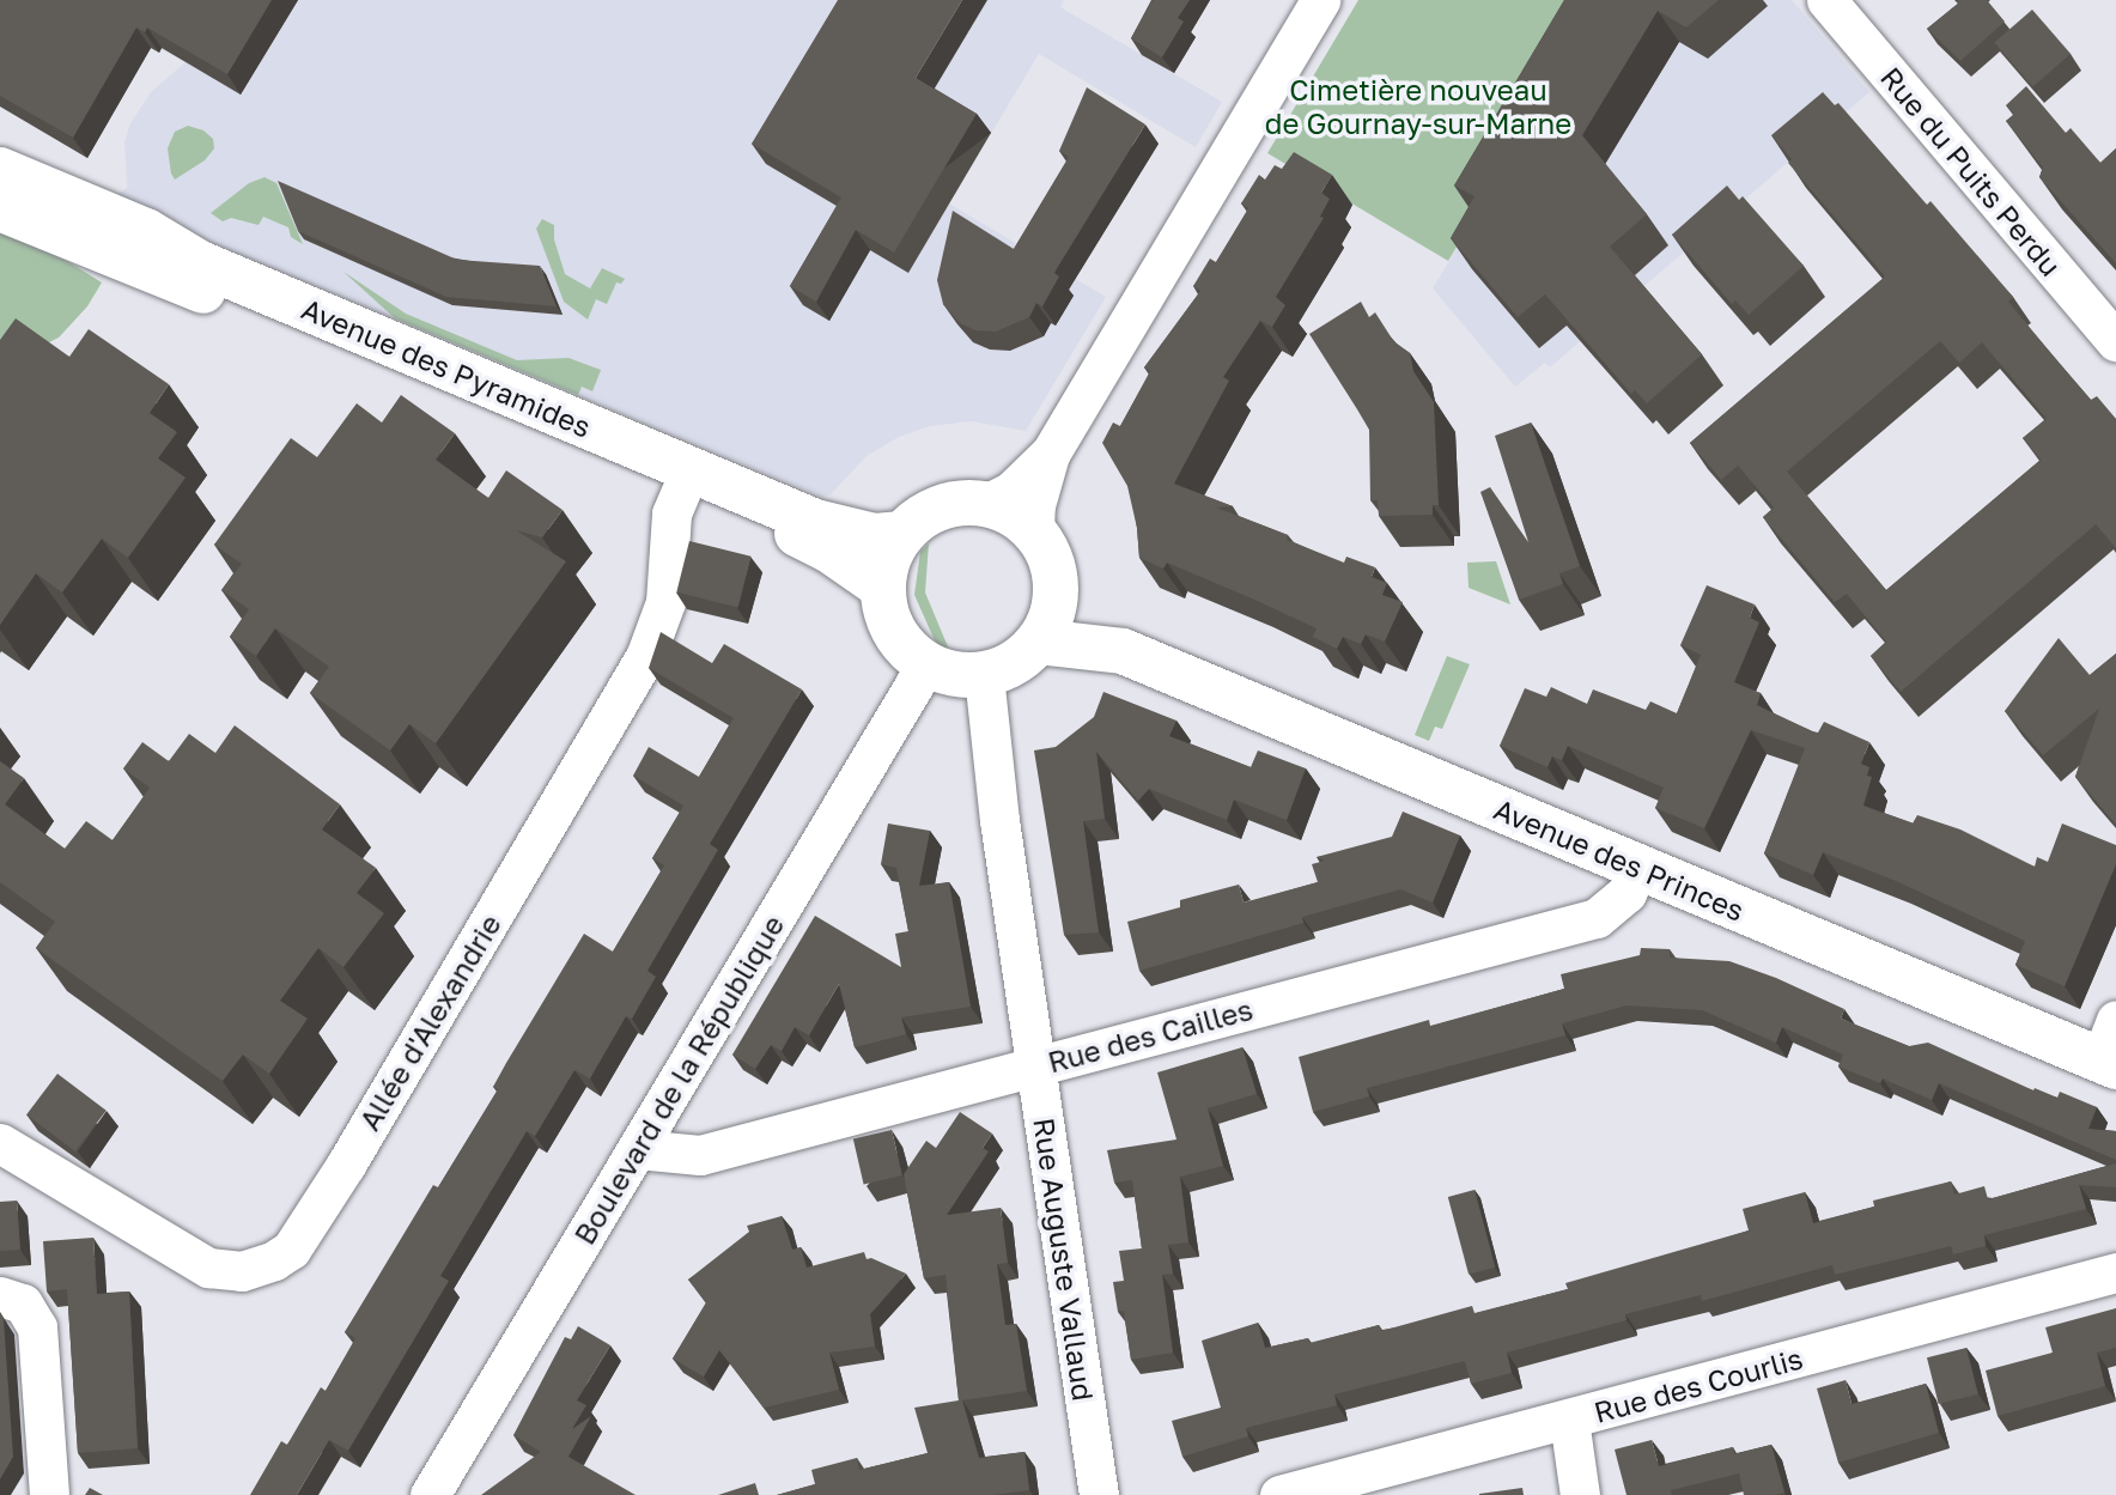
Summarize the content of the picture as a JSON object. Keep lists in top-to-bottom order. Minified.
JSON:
{"streets":{"main road":["Avenue des Pyramides","Avenue des Princes"],"street":["Rue du Puits Perdu","Allée d'Alexandrie","Rue des Cailles","Boulevard de la République","Rue Auguste Vallaud","Rue des Courlis"]},"crossings":[["Avenue des Pyramides","Avenue des Princes"],["Avenue des Pyramides","Allée d'Alexandrie"],["Avenue des Pyramides","Boulevard de la République"],["Avenue des Pyramides","Rue Auguste Vallaud"],["Avenue des Princes","Rue des Cailles"],["Avenue des Princes","Boulevard de la République"],["Avenue des Princes","Rue Auguste Vallaud"],["Rue des Cailles","Boulevard de la République"],["Rue des Cailles","Rue Auguste Vallaud"],["Boulevard de la République","Rue Auguste Vallaud"]],"parks":["Cimetière nouveau de Gournay-sur-Marne"]}
